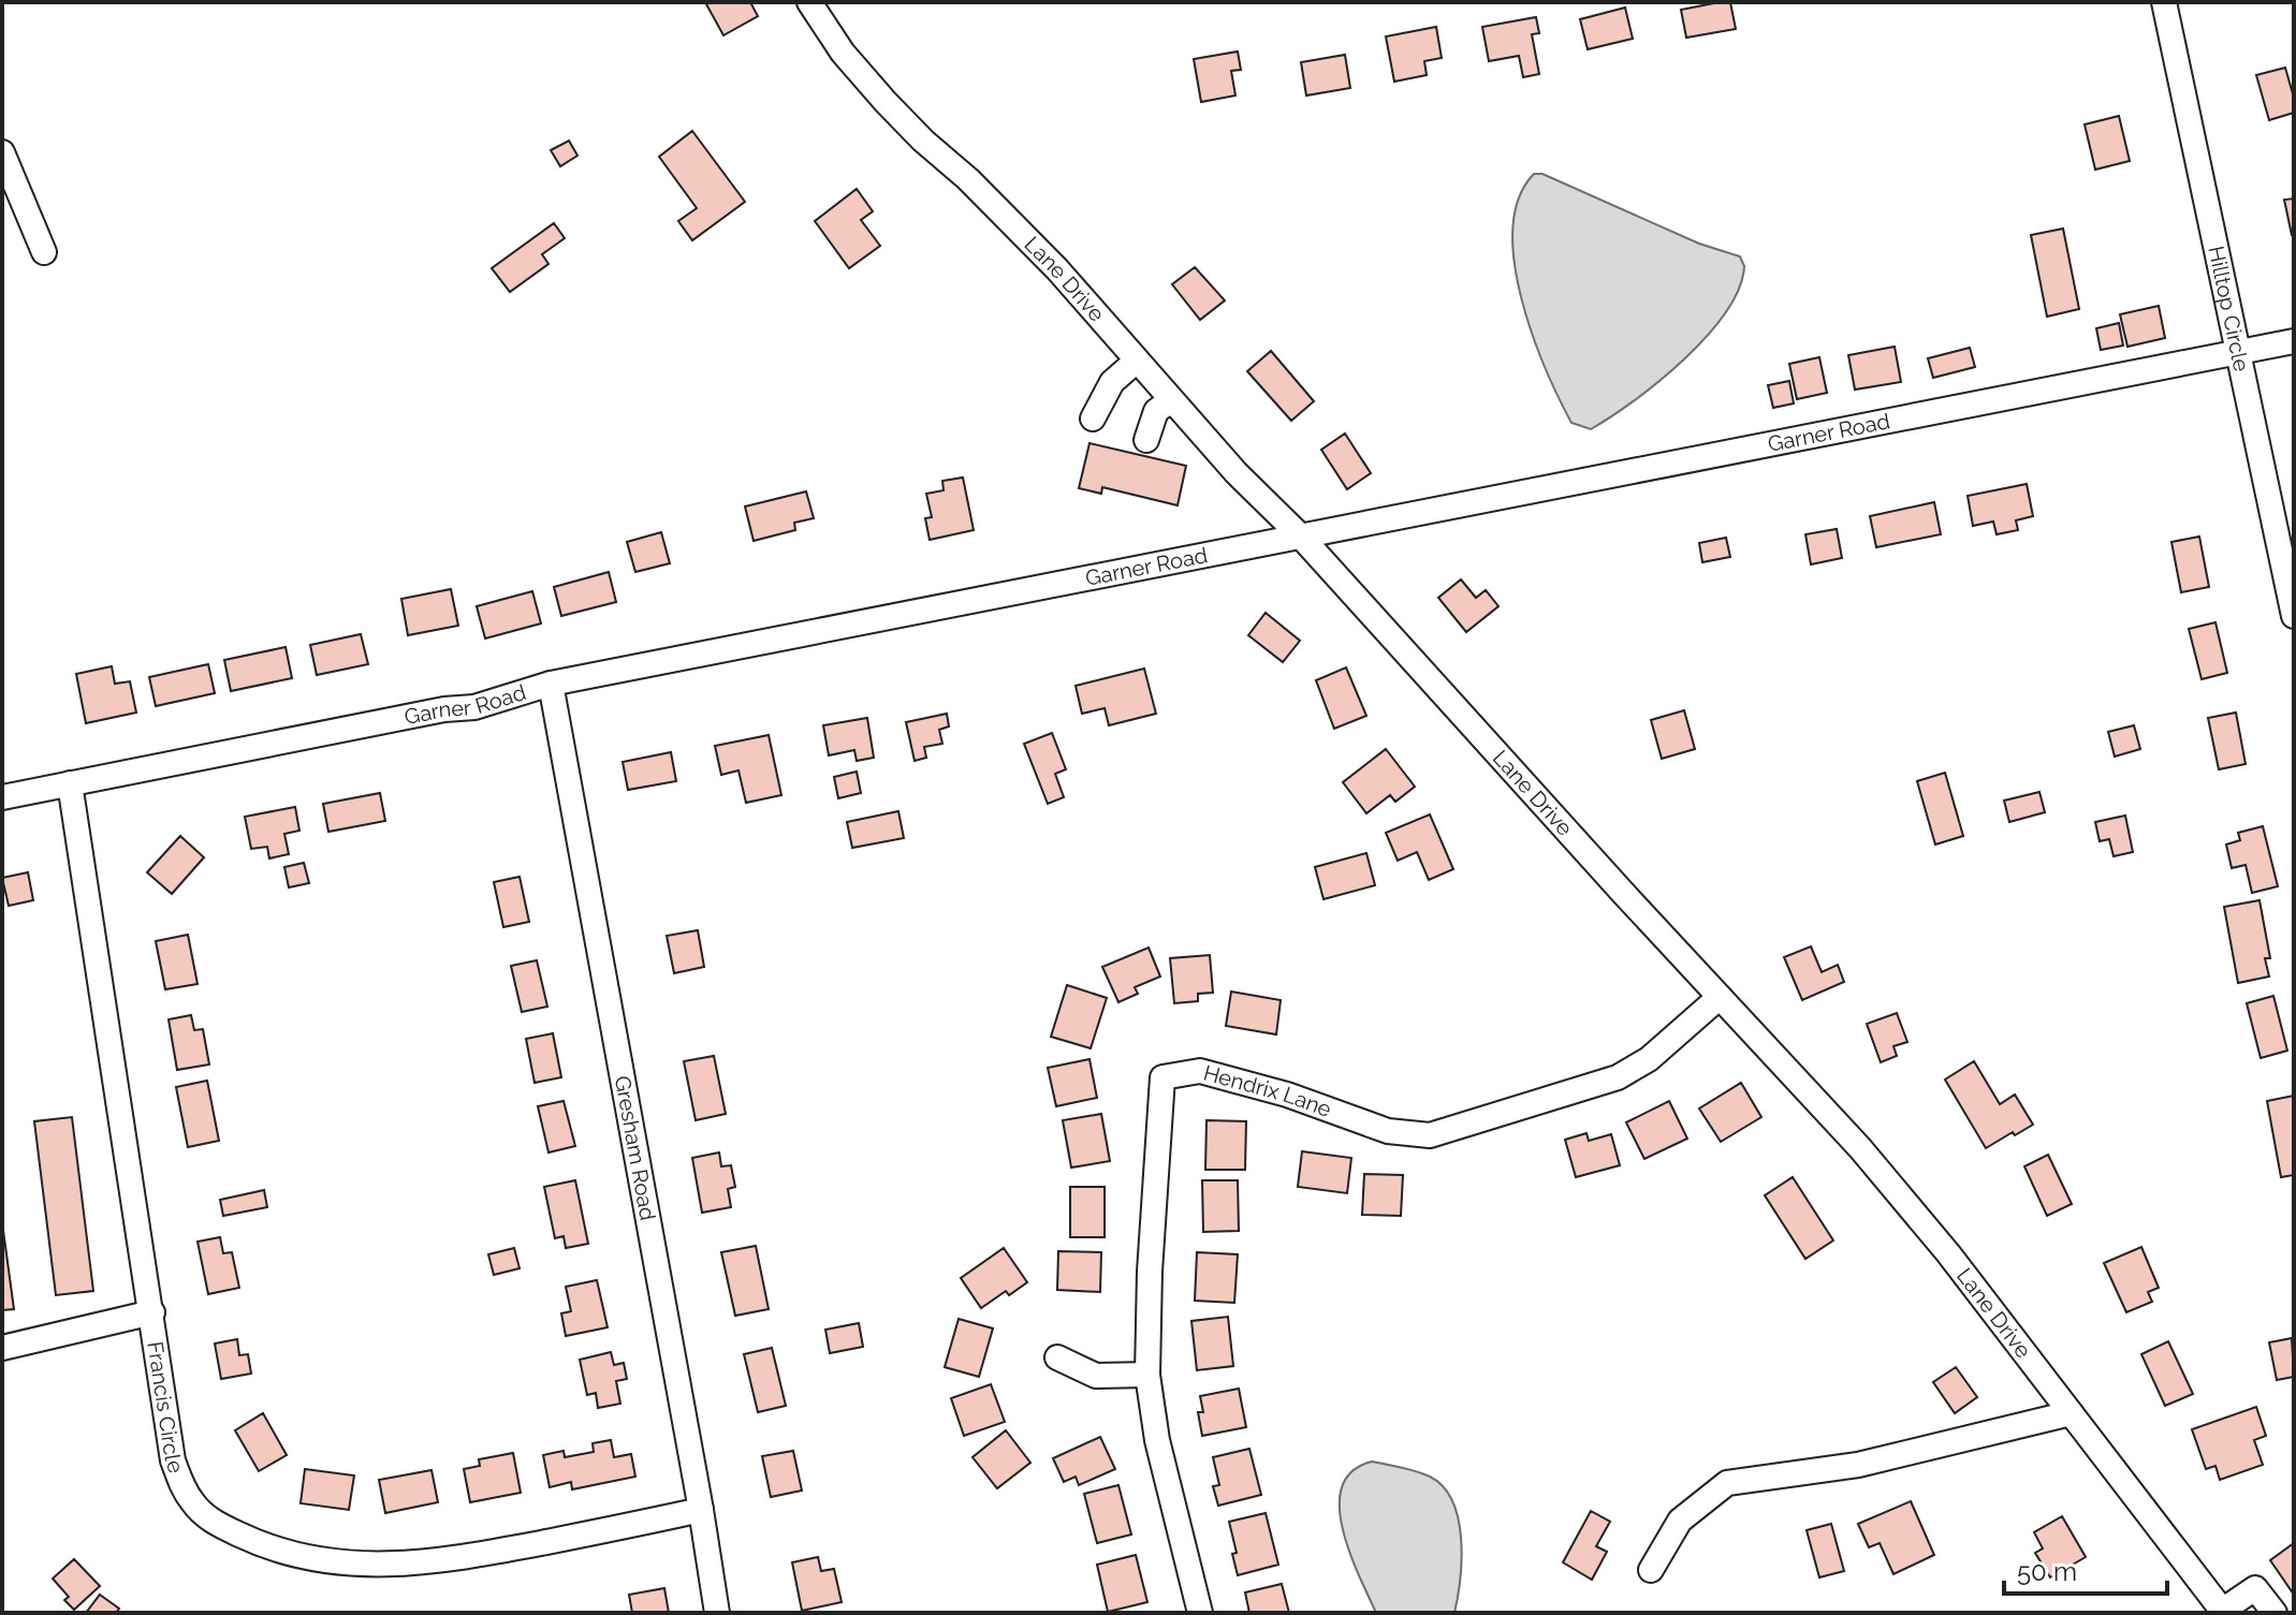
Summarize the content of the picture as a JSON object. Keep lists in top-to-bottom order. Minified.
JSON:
{"streets":{"street":["Lane Drive","Hilltop Circle","Garner Road","Hendrix Lane","Gresham Road","Francis Circle"]},"crossings":[["Lane Drive","Garner Road"],["Lane Drive","Hendrix Lane"],["Hilltop Circle","Garner Road"],["Garner Road","Gresham Road"],["Garner Road","Francis Circle"],["Gresham Road","Francis Circle"]],"scale_bar":"50 m"}
